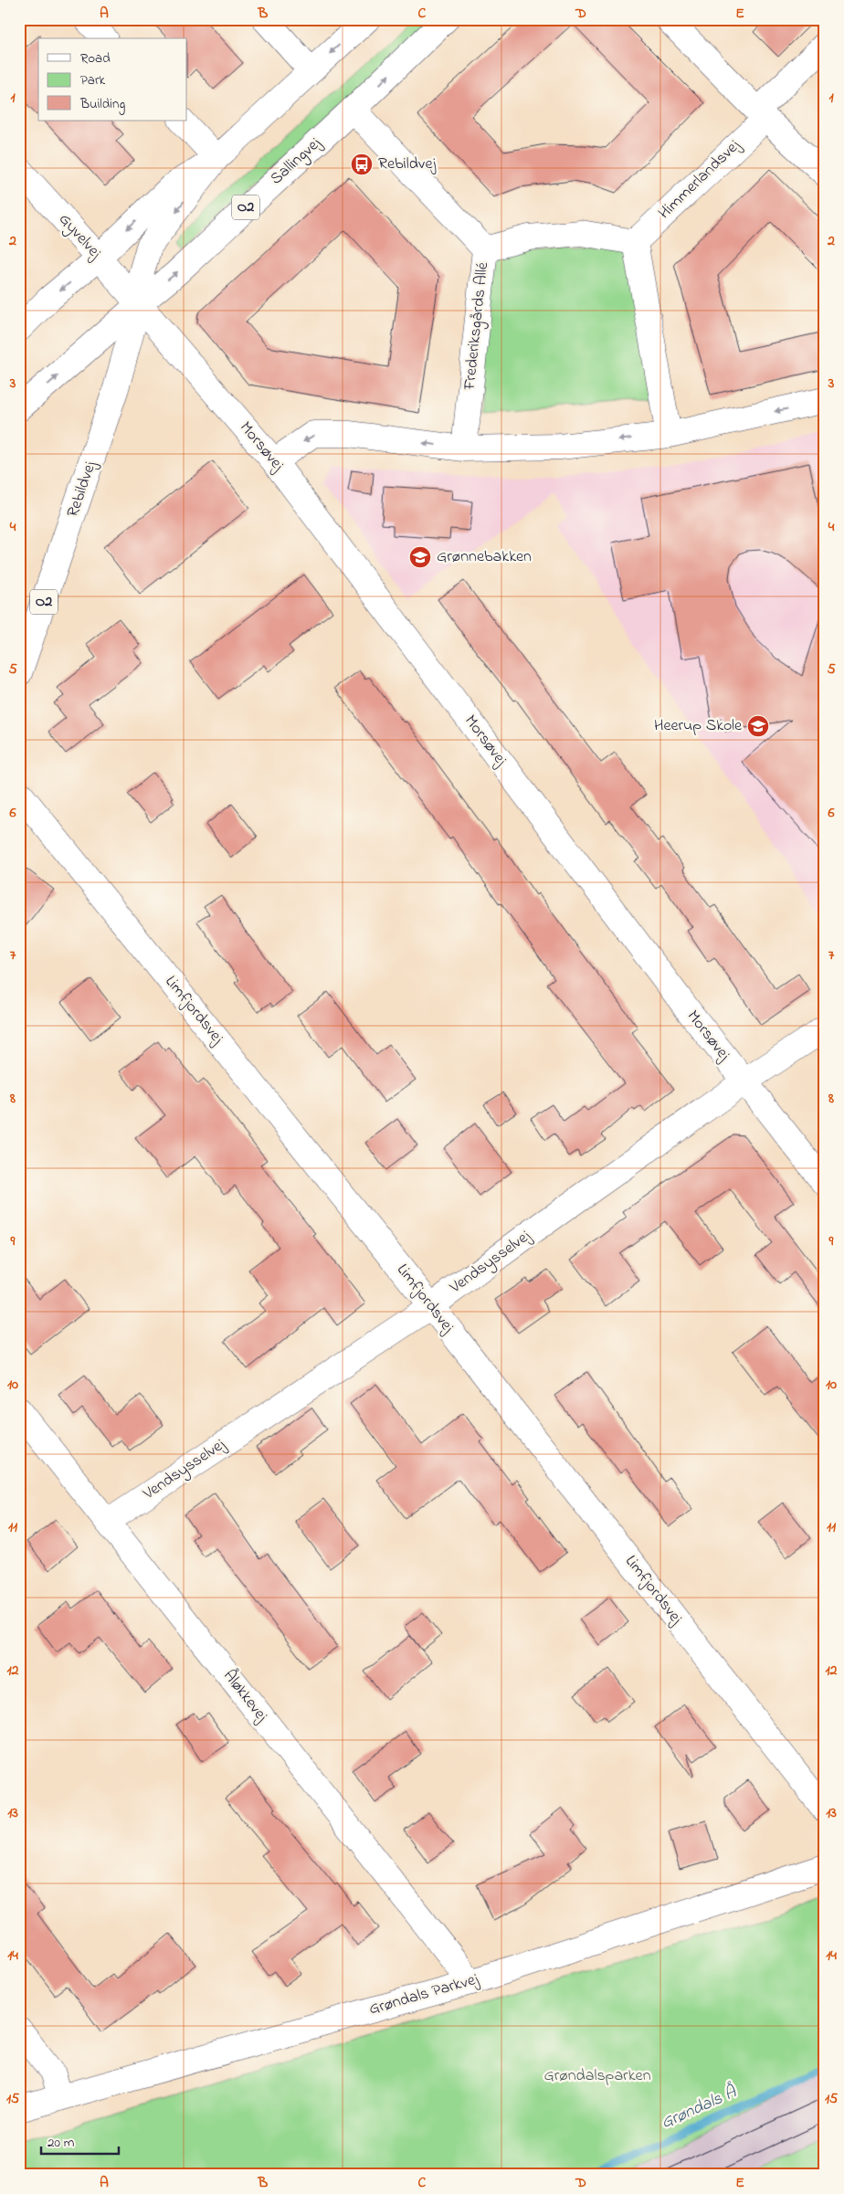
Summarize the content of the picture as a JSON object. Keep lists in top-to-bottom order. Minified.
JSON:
{"streets":{"street":["Sallingvej","Himmerlandsvej","O2","Gyvelvej","Frederiksgårds Allé","Morsøvej","Rebildvej","Limfjordsvej","Vendsysselvej","Åløkkevej","Grøndals Parkvej"]},"crossings":[["Sallingvej","O2"],["Sallingvej","Gyvelvej"],["Sallingvej","Morsøvej"],["Sallingvej","Rebildvej"],["Himmerlandsvej","Frederiksgårds Allé"],["O2","Gyvelvej"],["O2","Morsøvej"],["O2","Rebildvej"],["Gyvelvej","Morsøvej"],["Gyvelvej","Rebildvej"],["Morsøvej","Rebildvej"],["Morsøvej","Vendsysselvej"],["Limfjordsvej","Vendsysselvej"],["Vendsysselvej","Åløkkevej"],["Åløkkevej","Grøndals Parkvej"]],"water":["Grøndals Å"],"parks":["Grøndalsparken"],"places":{"bus stop":["Rebildvej"],"school or university":["Grønnebakken","Heerup Skole"]},"legend":["Road","Park","Building"],"scale_bar":"20 m","grid":{"columns":["A","B","C","D","E"],"rows":["1","2","3","4","5","6","7","8","9","10","11","12","13","14","15"]}}
